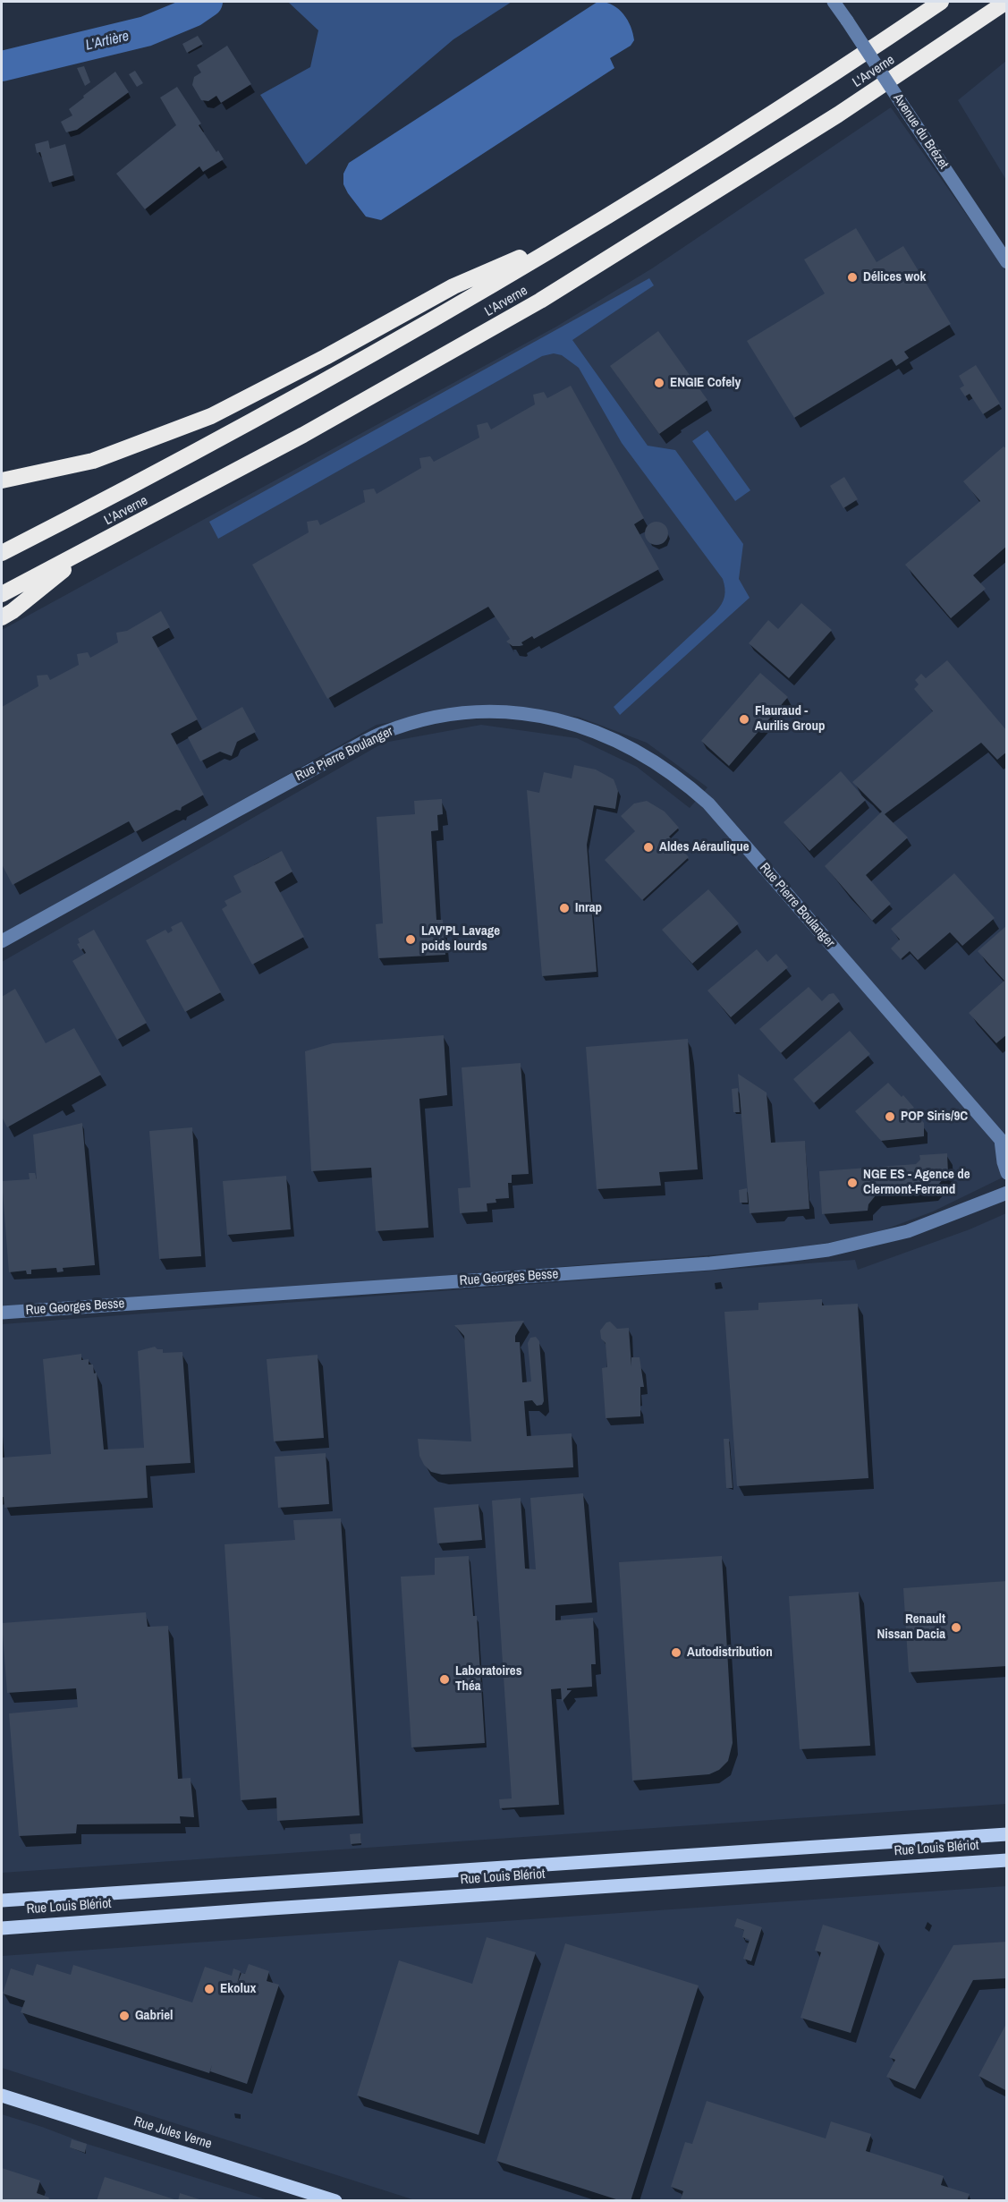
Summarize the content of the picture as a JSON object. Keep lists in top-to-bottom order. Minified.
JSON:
{"streets":{"highway":["L'Arverne"],"main road":["Rue Louis Blériot","Rue Jules Verne"],"street":["Avenue du Brézet","Rue Pierre Boulanger","Rue Georges Besse"]},"water":["L'Artière"],"places":["Délices wok","ENGIE Cofely","Flauraud - Aurilis Group","Aldes Aéraulique","Inrap","LAV'PL Lavage poids lourds","POP Siris/9C","NGE ES - Agence de Clermont-Ferrand","Renault Nissan Dacia","Autodistribution","Laboratoires Théa","Ekolux","Gabriel"]}
